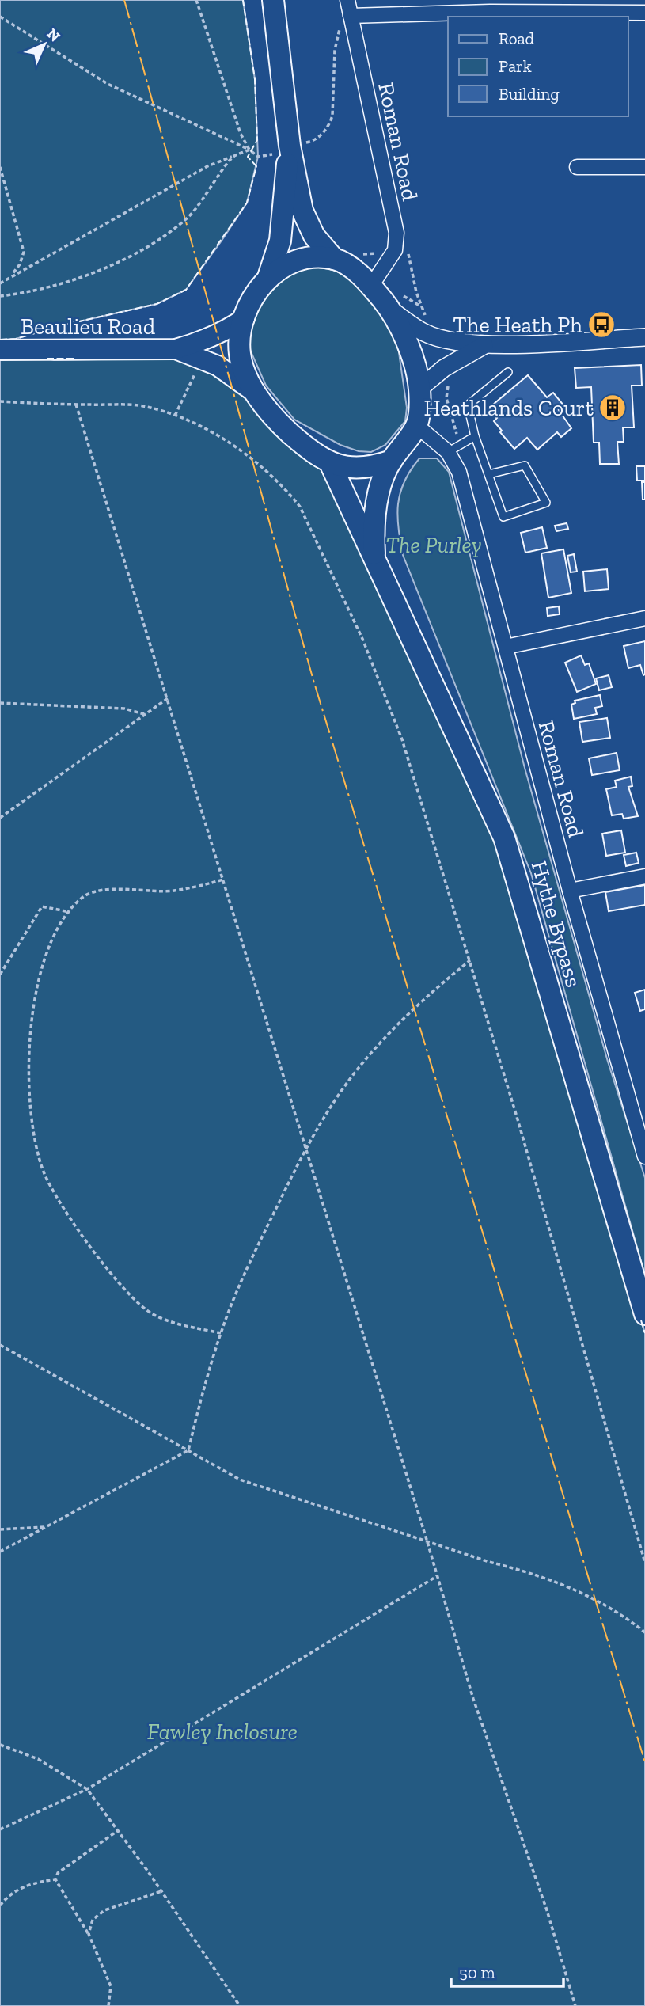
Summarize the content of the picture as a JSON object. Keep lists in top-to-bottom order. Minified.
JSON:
{"streets":{"main road":["Beaulieu Road","Hythe Bypass"],"street":["Roman Road"]},"crossings":[["Roman Road","Beaulieu Road"],["Roman Road","Hythe Bypass"],["Beaulieu Road","Hythe Bypass"]],"parks":["The Purley","Fawley Inclosure"],"places":{"bus stop":["The Heath Ph"],"building":["Heathlands Court"]},"legend":["Road","Park","Building"],"scale_bar":"50 m","north":"top right"}
